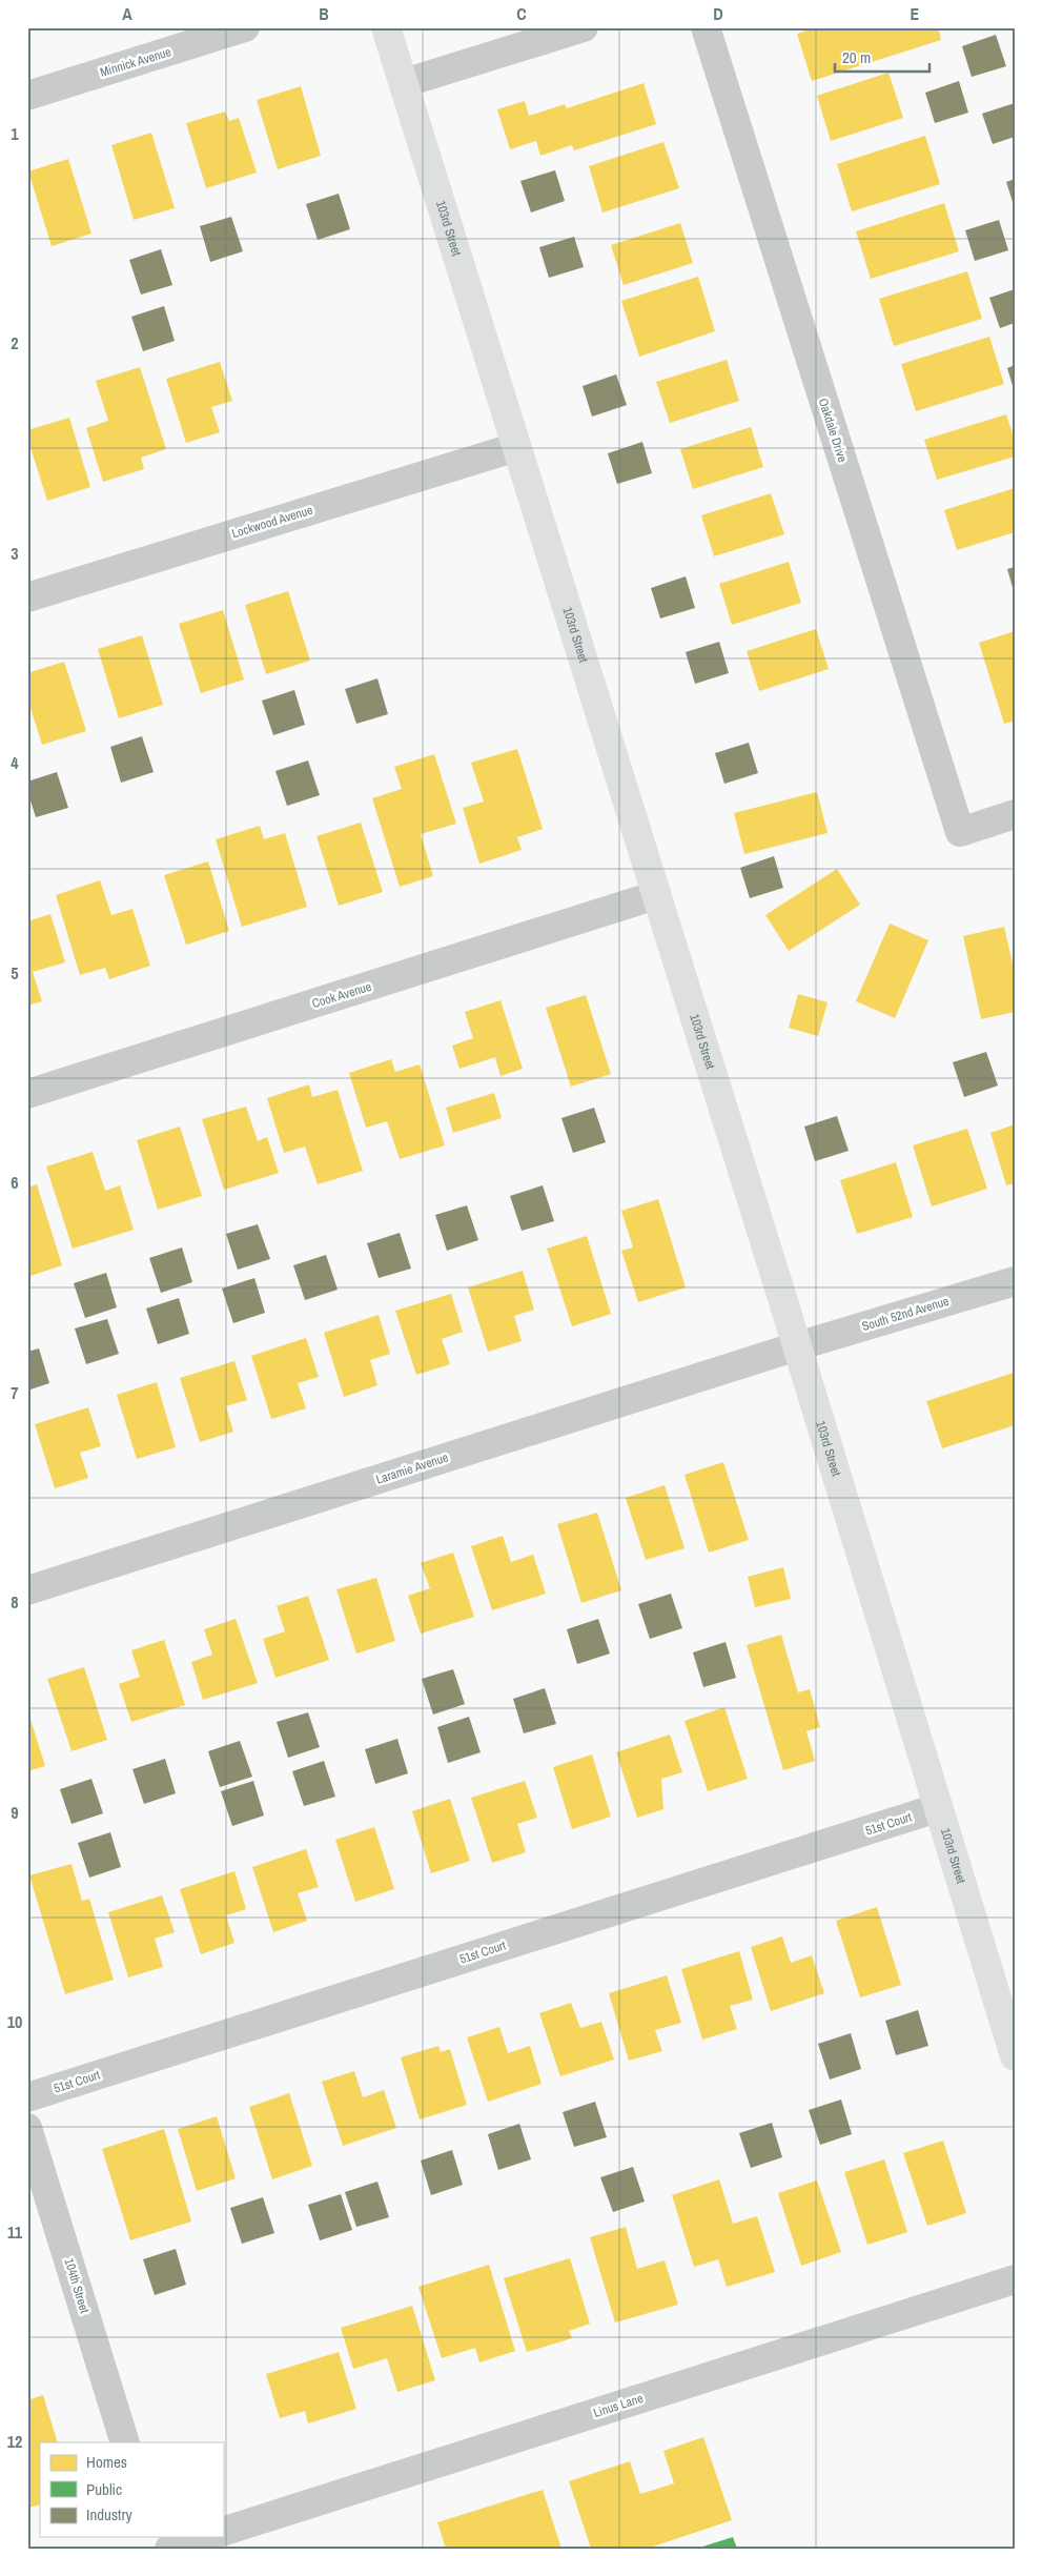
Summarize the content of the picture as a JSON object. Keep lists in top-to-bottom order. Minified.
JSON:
{"streets":{"main road":["103rd Street"],"street":["Minnick Avenue","Oakdale Drive","Lockwood Avenue","Cook Avenue","South 52nd Avenue","Laramie Avenue","51st Court","104th Street","Linus Lane"]},"crossings":[["103rd Street","Lockwood Avenue"],["103rd Street","Cook Avenue"],["103rd Street","South 52nd Avenue"],["103rd Street","Laramie Avenue"],["103rd Street","51st Court"],["South 52nd Avenue","Laramie Avenue"]],"legend":["Homes","Public","Industry"],"scale_bar":"20 m","grid":{"columns":["A","B","C","D","E"],"rows":["1","2","3","4","5","6","7","8","9","10","11","12"]}}
